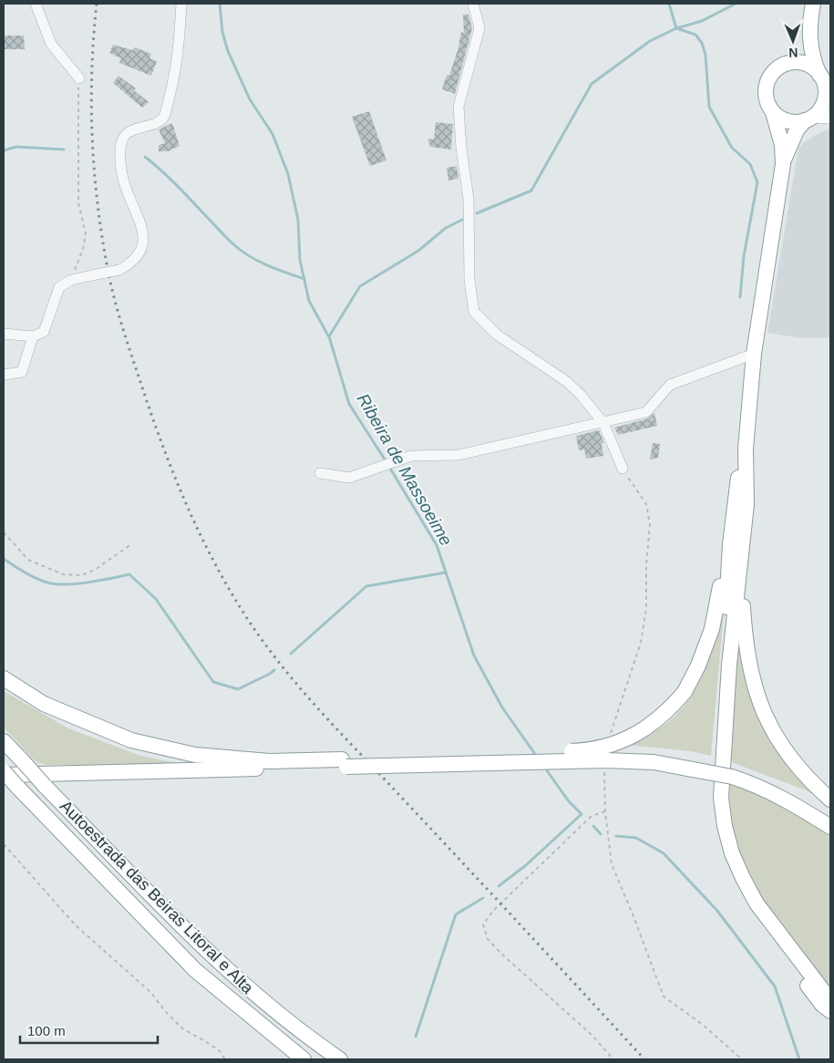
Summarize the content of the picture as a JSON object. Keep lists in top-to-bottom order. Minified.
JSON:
{"streets":{"highway":["Autoestrada das Beiras Litoral e Alta"]},"water":["Ribeira de Massoeime"],"scale_bar":"100 m","north":"bottom"}
